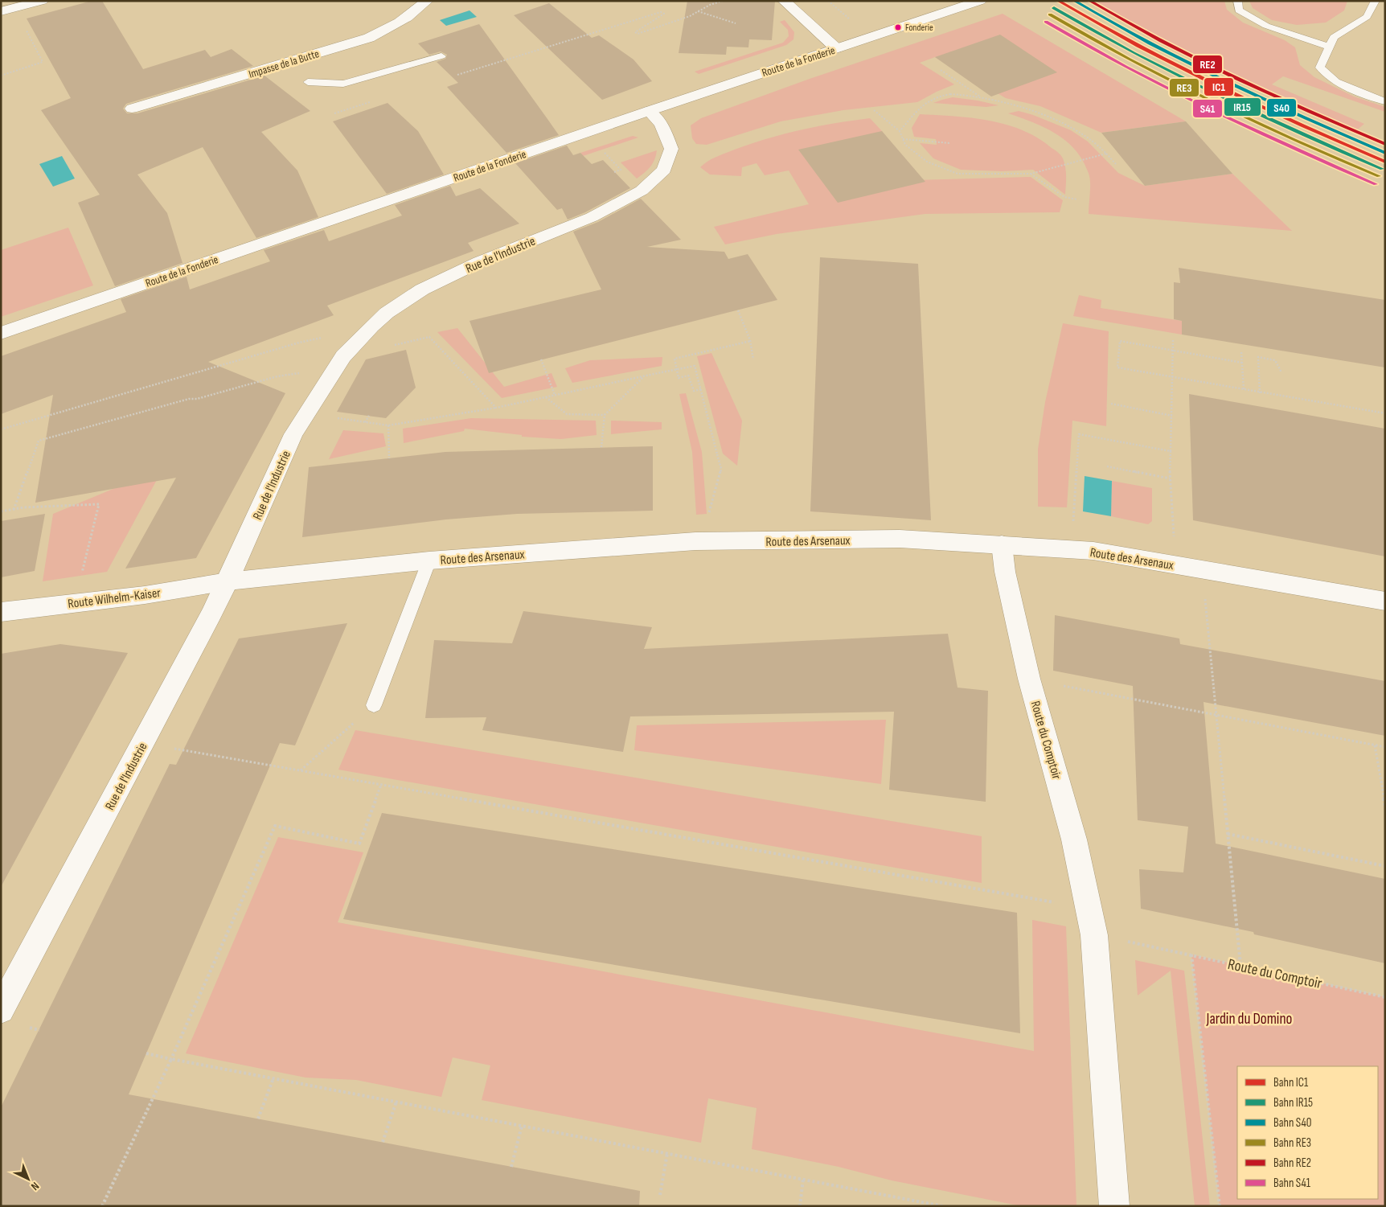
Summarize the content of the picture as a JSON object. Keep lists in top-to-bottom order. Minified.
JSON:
{"streets":{"main road":["Route de la Fonderie","Impasse de la Butte","Rue de l'Industrie","Route des Arsenaux","Route Wilhelm-Kaiser","Route du Comptoir"]},"crossings":[["Route de la Fonderie","Rue de l'Industrie"],["Rue de l'Industrie","Route des Arsenaux"],["Rue de l'Industrie","Route Wilhelm-Kaiser"],["Route des Arsenaux","Route Wilhelm-Kaiser"],["Route des Arsenaux","Route du Comptoir"]],"parks":["Jardin du Domino"],"places":["Fonderie"],"lines":["rail line IC1","rail line S40","rail line RE2","rail line IR15","rail line RE3","rail line S41"],"legend":["Bahn IC1","Bahn IR15","Bahn S40","Bahn RE3","Bahn RE2","Bahn S41"],"north":"bottom right"}
